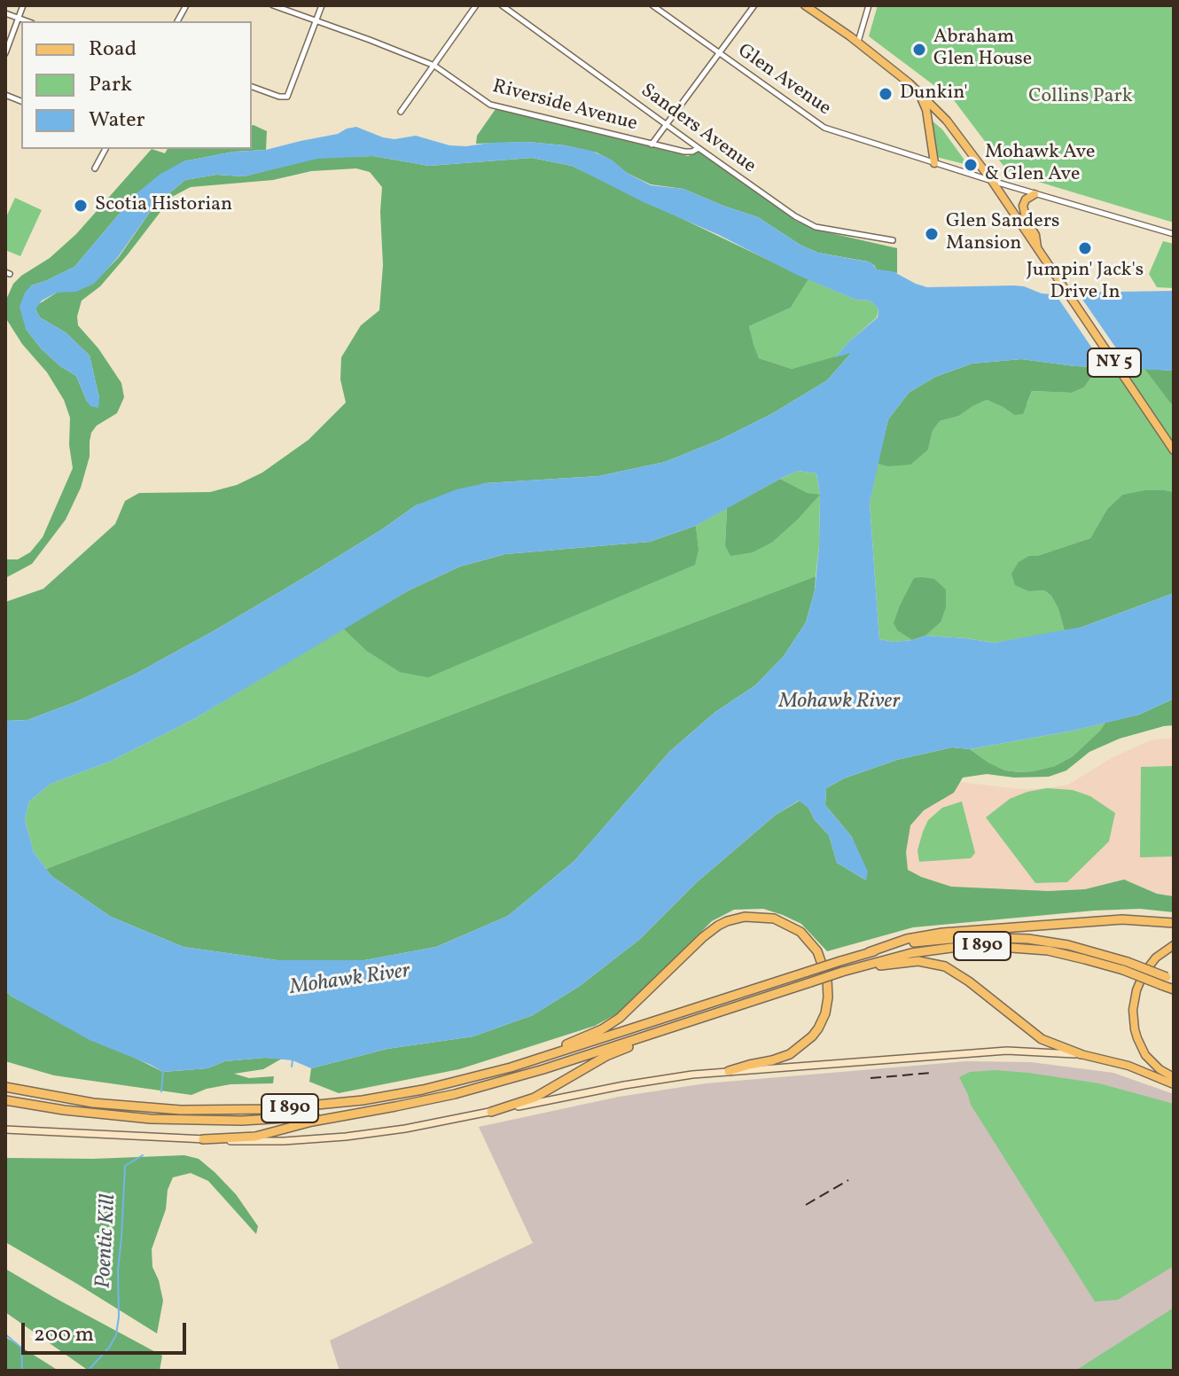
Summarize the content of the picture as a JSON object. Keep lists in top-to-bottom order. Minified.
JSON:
{"streets":{"highway":["I 890"],"main road":["NY 5"],"street":["Glen Avenue","Riverside Avenue","Sanders Avenue"]},"crossings":[["Glen Avenue","NY 5"],["Riverside Avenue","Sanders Avenue"]],"water":["Mohawk River","Poentic Kill"],"parks":["Collins Park"],"places":["Abraham Glen House","Dunkin'","Mohawk Ave & Glen Ave","Scotia Historian","Glen Sanders Mansion","Jumpin' Jack's Drive In"],"legend":["Road","Park","Water"],"scale_bar":"200 m"}
